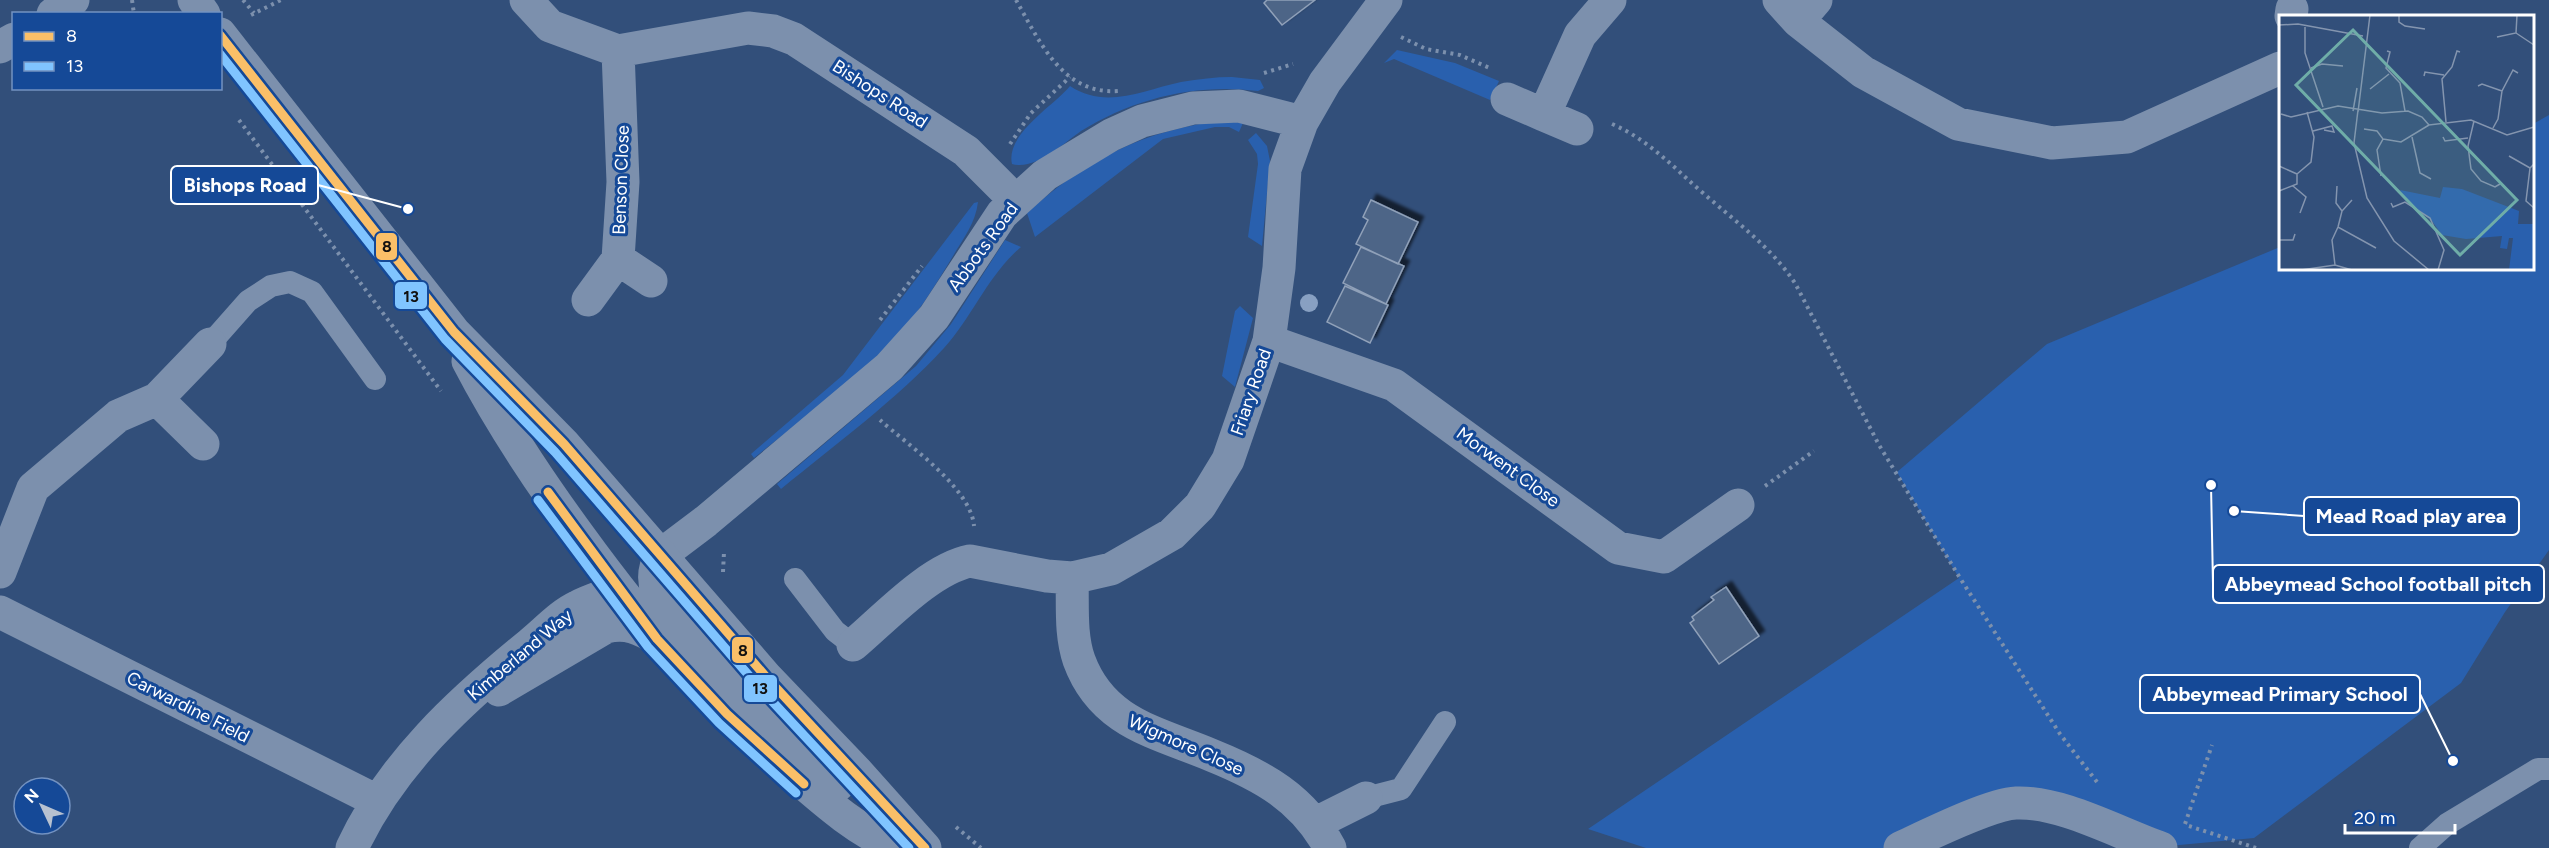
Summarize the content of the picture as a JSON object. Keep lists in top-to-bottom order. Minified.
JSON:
{"streets":{"street":["Bishops Road","Benson Close","Abbots Road","Friary Road","Morwent Close","Kimberland Way","Carwardine Field","Wigmore Close"]},"crossings":[["Bishops Road","Benson Close"],["Bishops Road","Abbots Road"],["Abbots Road","Friary Road"],["Abbots Road","Kimberland Way"],["Friary Road","Morwent Close"],["Friary Road","Wigmore Close"],["Kimberland Way","Carwardine Field"]],"places":["Bishops Road","Abbeymead School football pitch","Mead Road play area","Abbeymead Primary School"],"lines":["transit line 8","transit line 13"],"legend":["8","13"],"scale_bar":"20 m","north":"top left"}
